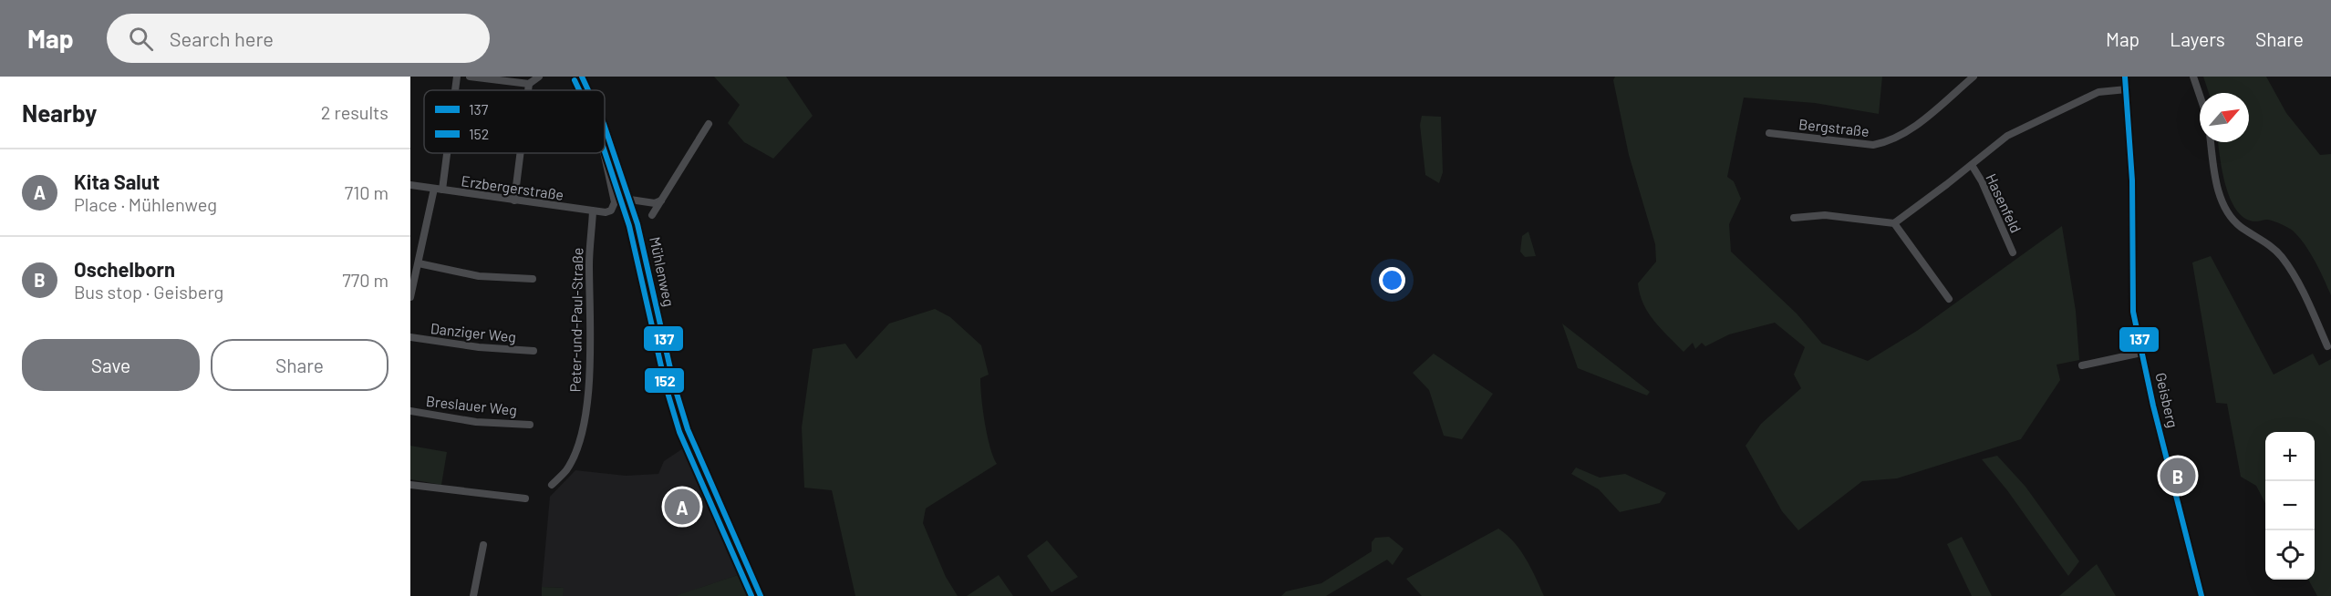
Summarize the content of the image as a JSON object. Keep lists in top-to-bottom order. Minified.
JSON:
{"streets":{"street":["Bergstraße","Erzbergerstraße","Hasenfeld","Mühlenweg","Peter-und-Paul-Straße","Danziger Weg","Geisberg","Breslauer Weg"]},"crossings":[["Erzbergerstraße","Mühlenweg"],["Erzbergerstraße","Peter-und-Paul-Straße"]],"lines":["transit line 137","transit line 152"],"legend":["137","152"],"north":"top right","page":{"header":"Map","search":"Search here","nav":["Map","Layers","Share"],"heading":["Nearby","2 results"],"list":[{"mark":"A","name":"Kita Salut","note":"Place · Mühlenweg","value":"710 m"},{"mark":"B","name":"Oschelborn","note":"Bus stop · Geisberg","value":"770 m"}],"buttons":["Save","Share"],"map_buttons":["+","−"],"pins":["B","A"]}}
